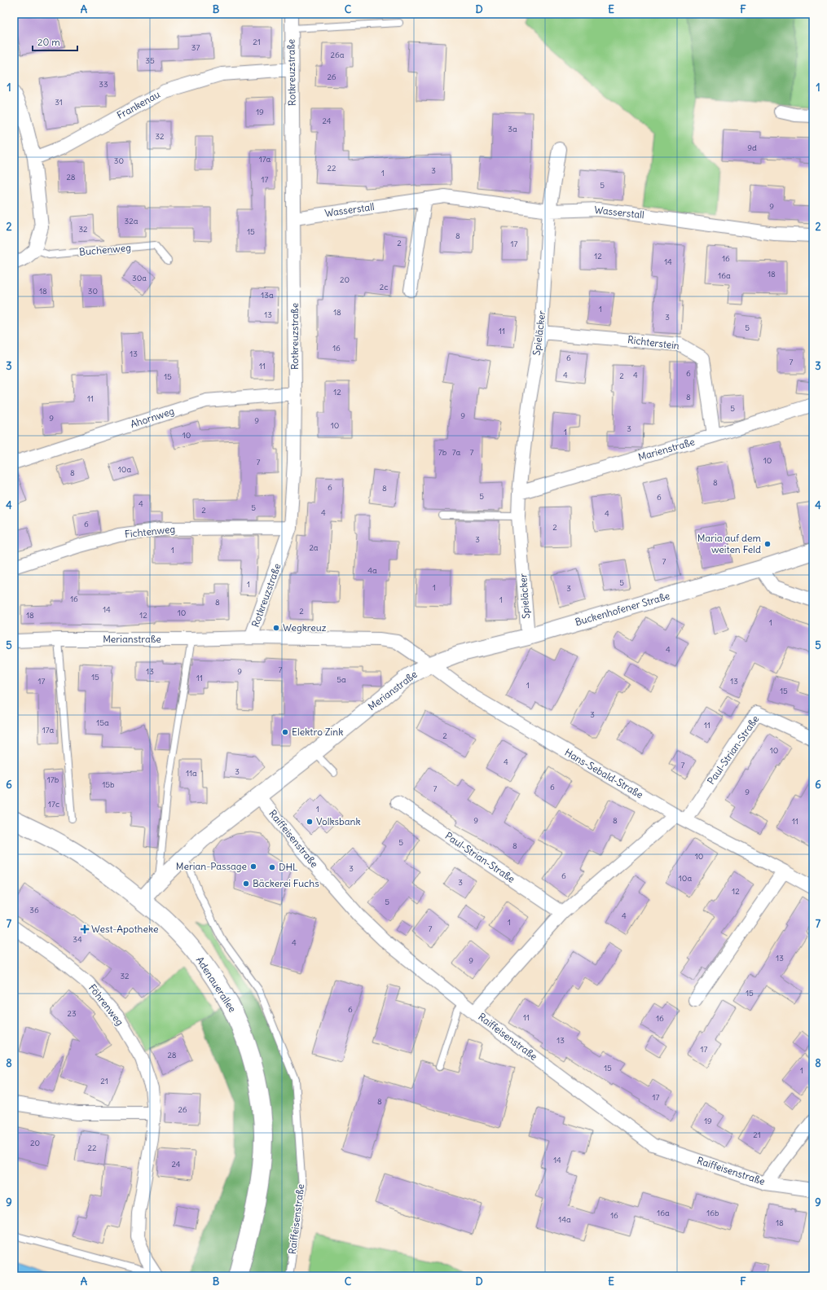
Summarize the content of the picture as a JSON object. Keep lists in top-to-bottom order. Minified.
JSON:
{"streets":{"main road":["Adenauerallee"],"street":["Rotkreuzstraße","Frankenau","Wasserstall","Spieläcker","Richterstein","Ahornweg","Marienstraße","Fichtenweg","Buckenhofener Straße","Merianstraße","Paul-Strian-Straße","Hans-Sebald-Straße","Raiffeisenstraße","Föhrenweg"],"lane":["Buchenweg"]},"crossings":[["Rotkreuzstraße","Frankenau"],["Rotkreuzstraße","Wasserstall"],["Rotkreuzstraße","Ahornweg"],["Rotkreuzstraße","Fichtenweg"],["Rotkreuzstraße","Merianstraße"],["Wasserstall","Spieläcker"],["Spieläcker","Richterstein"],["Spieläcker","Marienstraße"],["Spieläcker","Buckenhofener Straße"],["Richterstein","Marienstraße"],["Buckenhofener Straße","Merianstraße"],["Buckenhofener Straße","Hans-Sebald-Straße"],["Merianstraße","Hans-Sebald-Straße"],["Merianstraße","Raiffeisenstraße"],["Merianstraße","Adenauerallee"],["Paul-Strian-Straße","Hans-Sebald-Straße"],["Paul-Strian-Straße","Raiffeisenstraße"]],"places":{"other":["Maria auf dem weiten Feld","Wegkreuz","Elektro Zink","Volksbank","Merian-Passage","DHL","Bäckerei Fuchs"],"health":["West-Apotheke"]},"house_numbers":["21","37","26a","35","26","33","31","19","24","3a","32","9d","17a","30","22","3","1","28","17","5","9","32a","32","15","8","2","17","12","16","14","18","16a","30a","20","2c","18","30","13a","1","18","13","3","5","11","16","13","6","7","11","6","4","4","2","15","12","8","11","5","9","9","9","10","3","1","10","7b","7a","7","10","7","10a","8","8","6","8","5","6","4","5","2","4","4","6","2","3","2a","1","7","4a","5","1","1","3","16","1","8","14","2","10","18","12","1","4","7","13","9","15","11","5a","17","13","1","15","3","15a","11","17a","2","10","4","7","3","11a","17b","15b","6","7","9","17c","1","9","8","11","5","8","10","3","6","10a","3","12","5","36","4","1","7","34","4","13","9","32","15","6","23","11","16","13","17","28","15","1","21","17","8","26","19","21","20","22","14","24","16a","16b","16","14a","18"],"scale_bar":"20 m","grid":{"columns":["A","B","C","D","E","F"],"rows":["1","2","3","4","5","6","7","8","9"]}}
